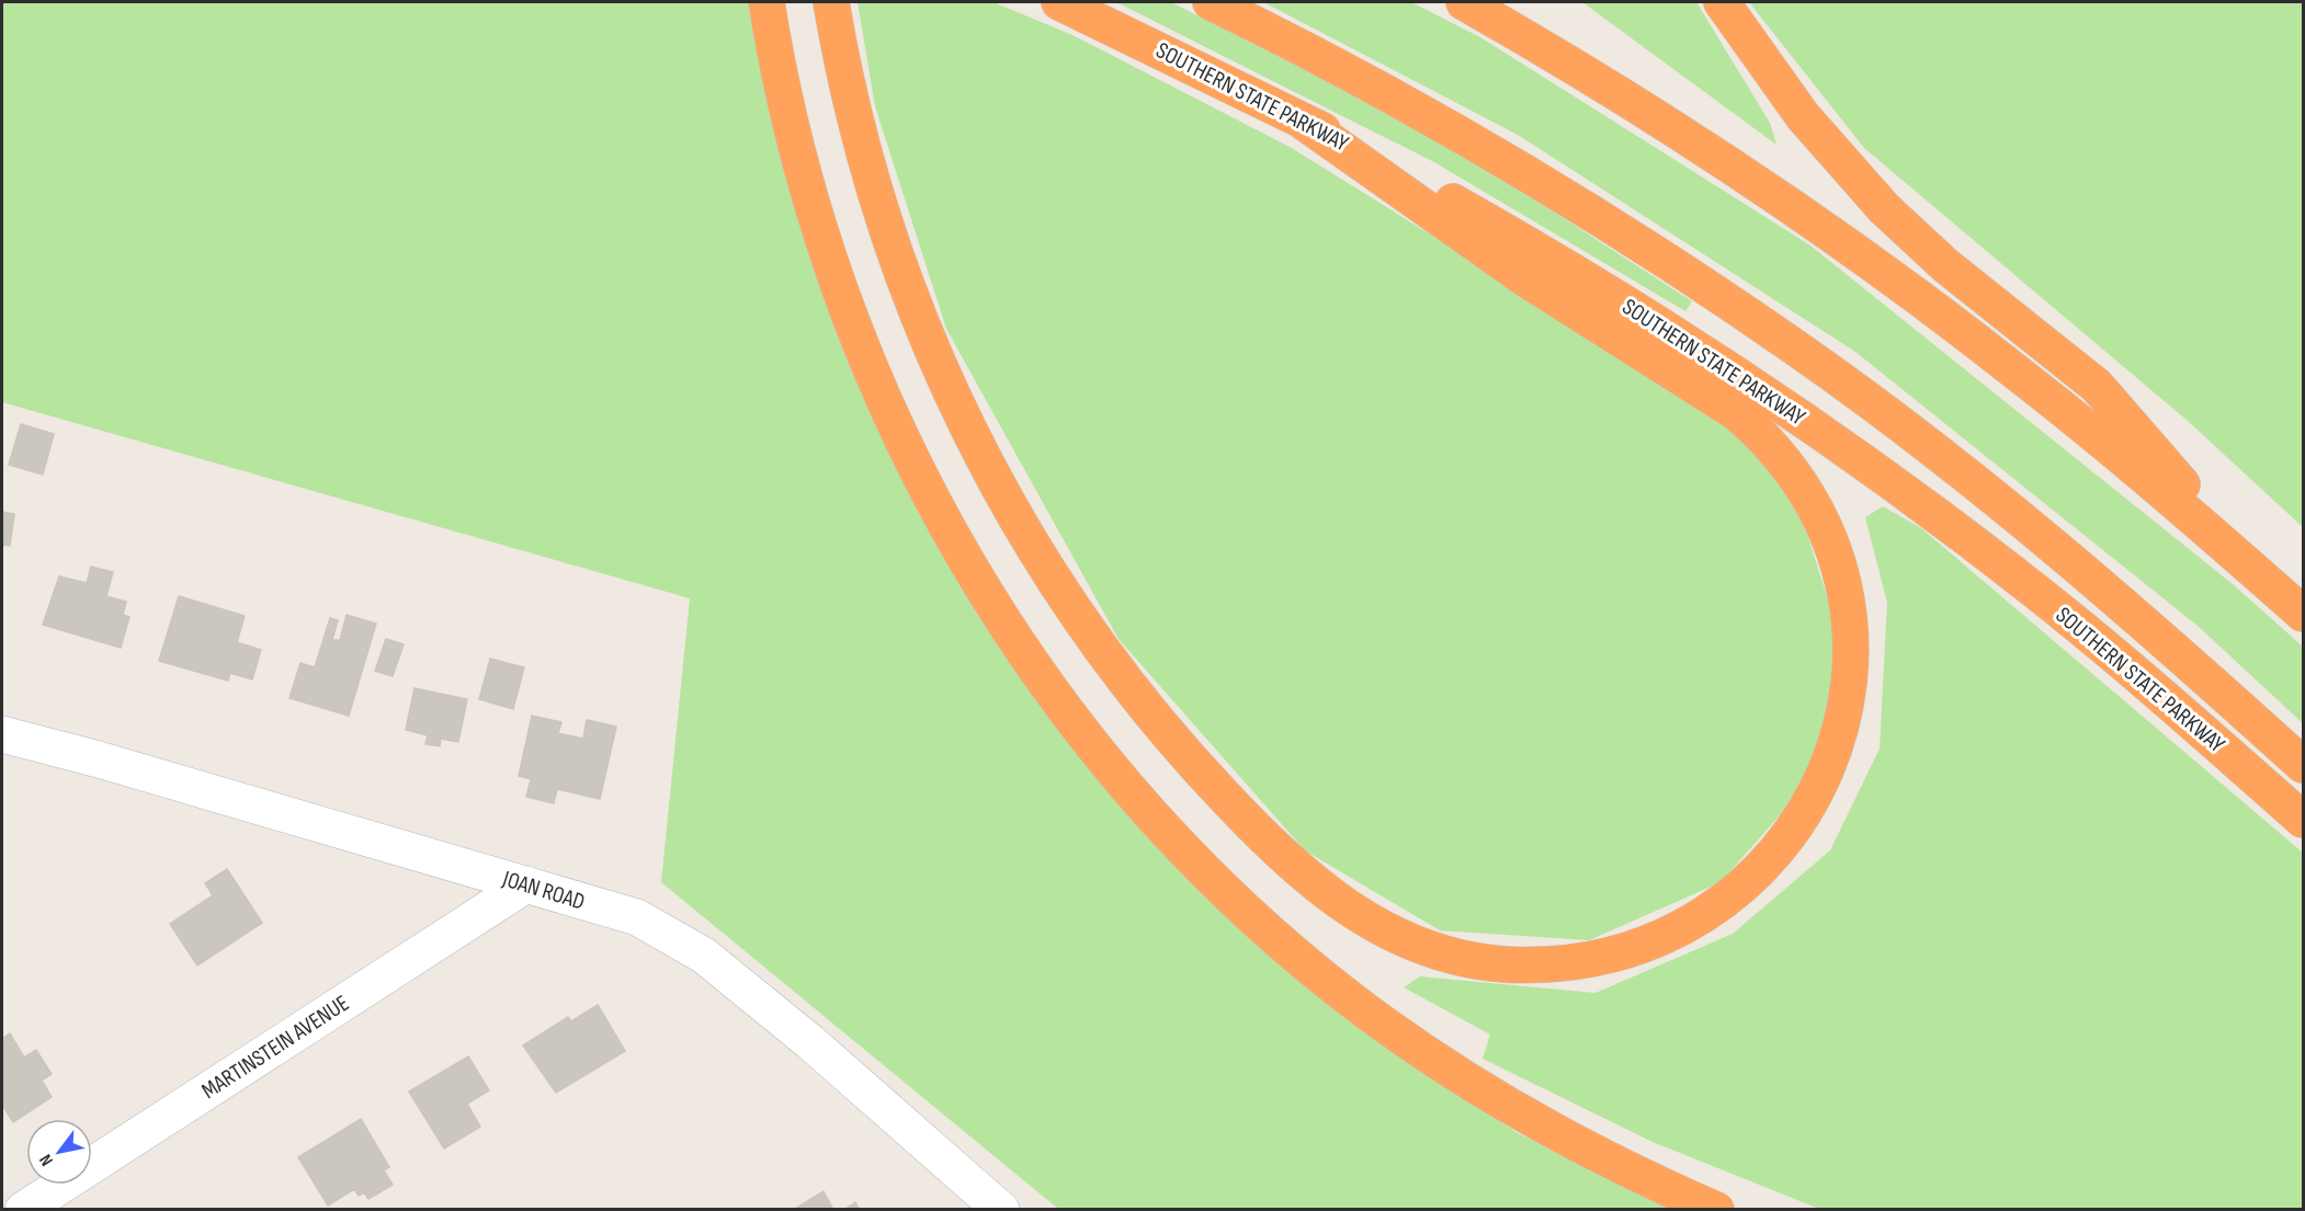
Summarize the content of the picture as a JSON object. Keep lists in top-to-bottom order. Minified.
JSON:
{"streets":{"highway":["SOUTHERN STATE PARKWAY"],"street":["JOAN ROAD","MARTINSTEIN AVENUE"]},"crossings":[["JOAN ROAD","MARTINSTEIN AVENUE"]],"north":"bottom left"}
